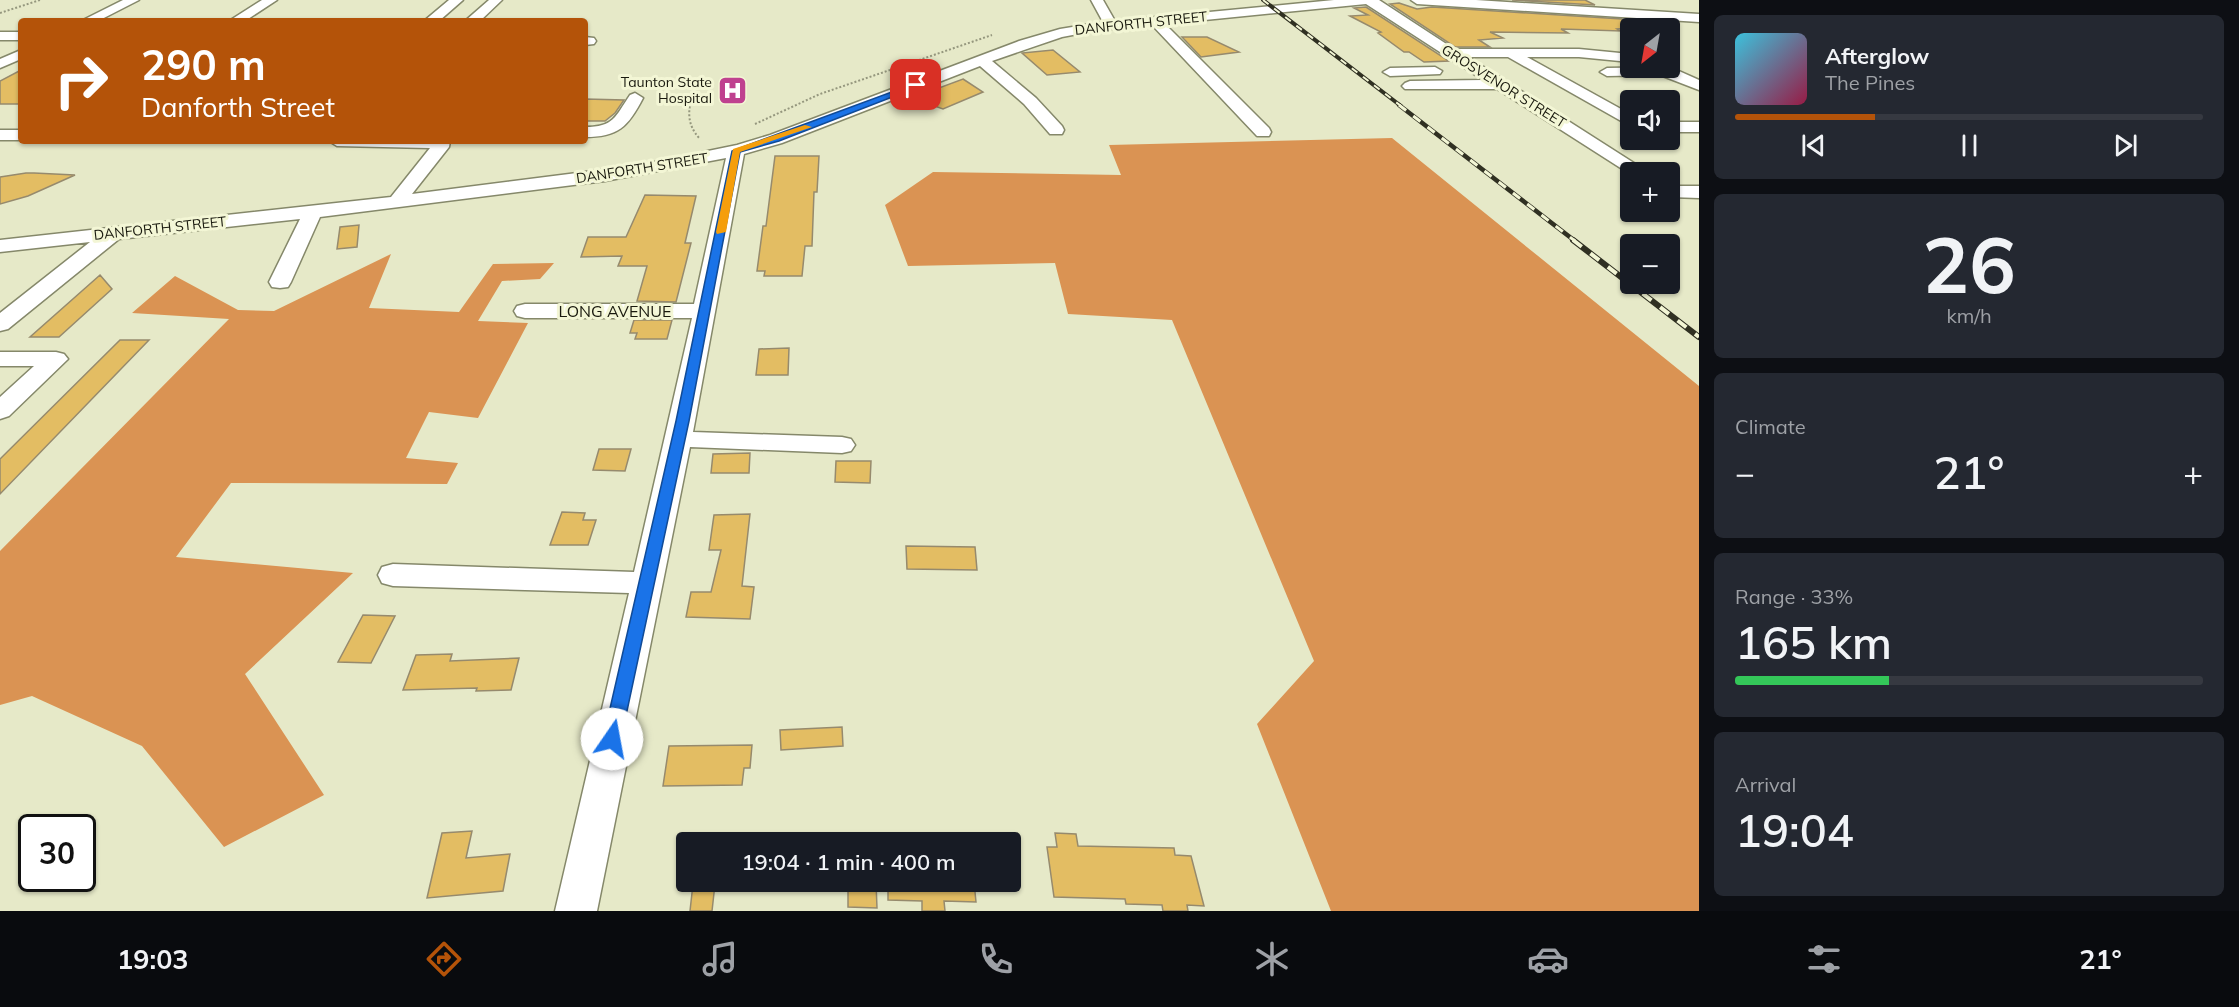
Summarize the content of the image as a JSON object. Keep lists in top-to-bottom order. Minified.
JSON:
{"streets":{"street":["DANFORTH STREET","GROSVENOR STREET","LONG AVENUE"]},"crossings":[["DANFORTH STREET","GROSVENOR STREET"]],"places":{"hospital":["Taunton State Hospital"]},"north":"bottom left","page":{"map_buttons":["+","−"],"turn":["290 m","Danforth Street"],"song":["Afterglow","The Pines"],"tile":[["26","km/h"],"Climate",["Range · 33%","165 km"],["Arrival","19:04"]],"heat":["−","21°","+"],"limit":"30","trip":"19:04 · 1 min · 400 m","tabs":["19:03","21°"]}}
